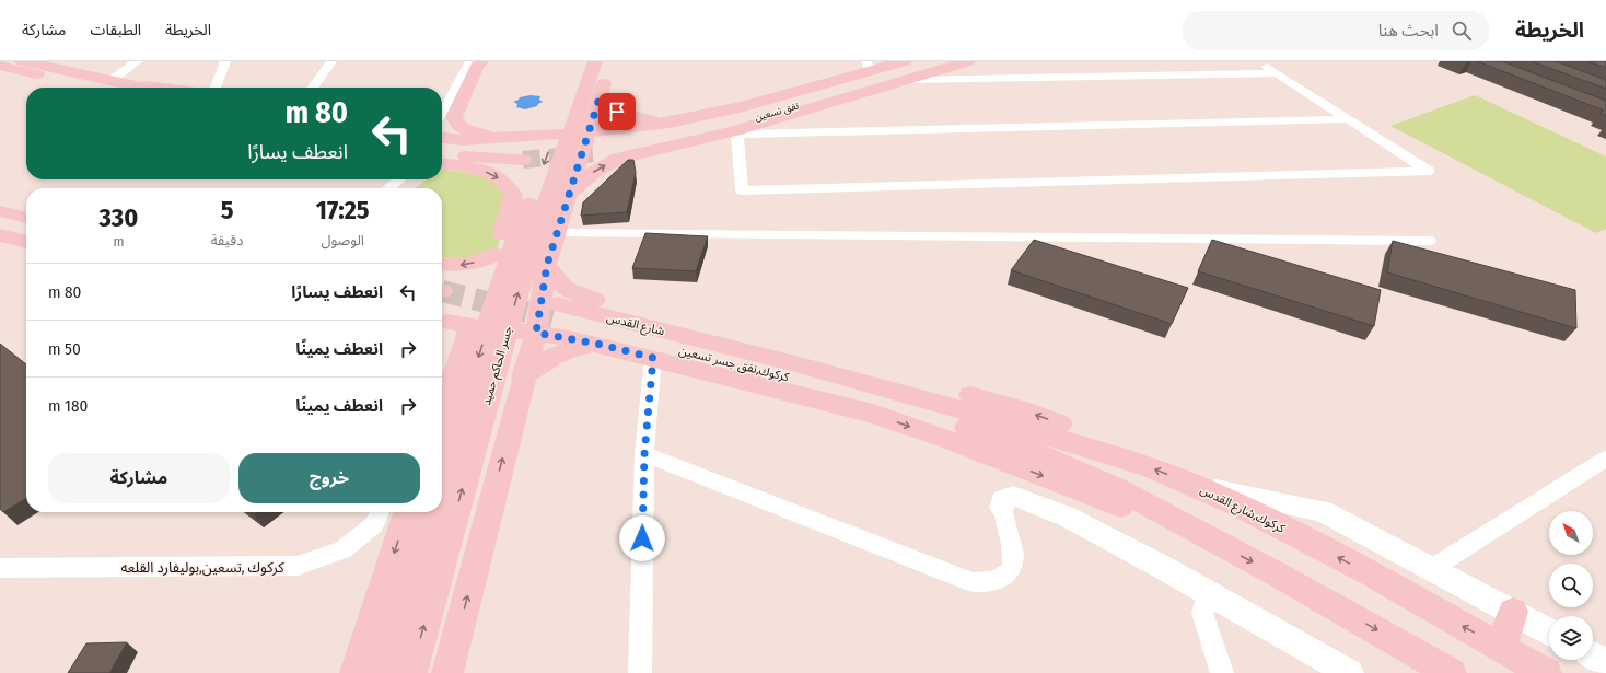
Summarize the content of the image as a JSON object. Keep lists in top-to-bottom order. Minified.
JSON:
{"streets":{"main road":["نفق تسعين","كركوك,نفق جسر تسعين","جسر الحاكم حميد","كركوك,شارع القدس"],"street":["كركوك ,تسعين,بوليفارد القلعه"]},"crossings":[["كركوك,نفق جسر تسعين","كركوك,شارع القدس"]],"north":"top left","page":{"header":"الخريطة","search":"ابحث هنا","nav":["الخريطة","الطبقات","مشاركة"],"turn":["80 m","انعطف يسارًا"],"eta":["17:25","الوصول","5","دقيقة","330","m"],"list":[{"name":"انعطف يسارًا","value":"80 m"},{"name":"انعطف يمينًا","value":"50 m"},{"name":"انعطف يمينًا","value":"180 m"}],"buttons":["خروج","مشاركة"]}}
